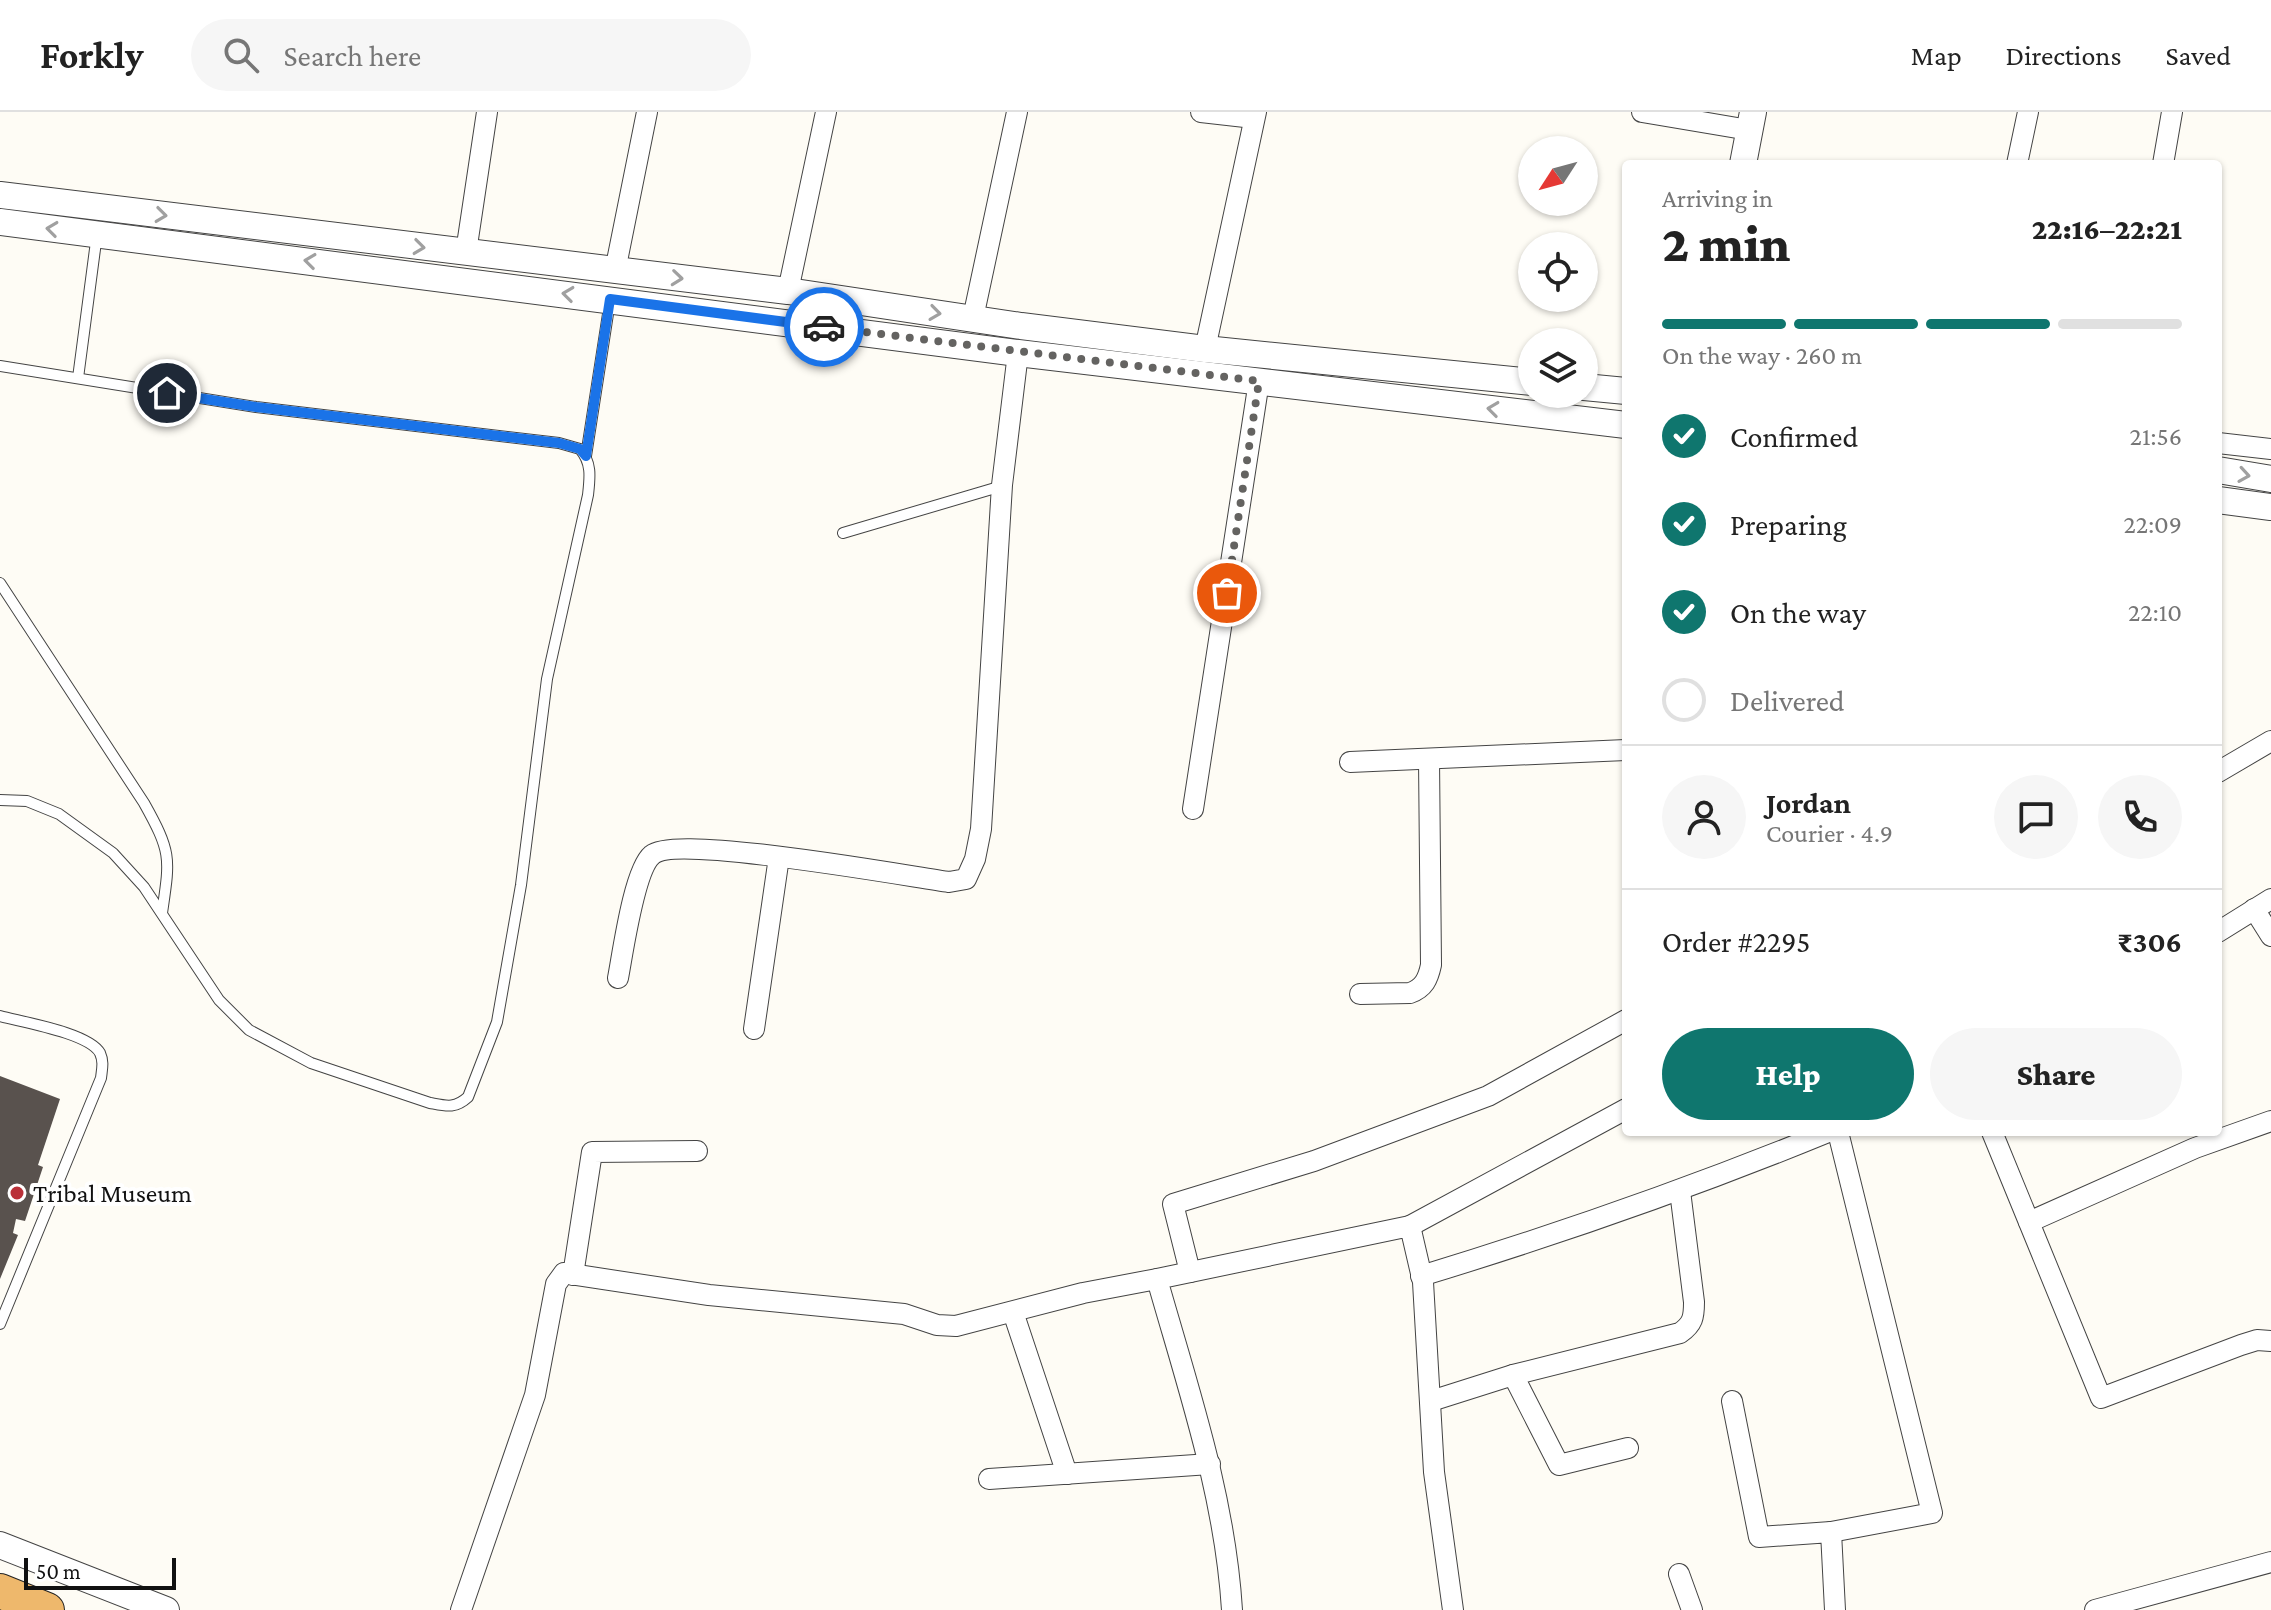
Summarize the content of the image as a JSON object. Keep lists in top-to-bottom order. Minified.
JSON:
{"places":["Tribal Museum"],"scale_bar":"50 m","north":"bottom left","page":{"header":"Forkly","search":"Search here","nav":["Map","Directions","Saved"],"heading":["2 min","Arriving in","22:16–22:21"],"panel":["Jordan","Courier · 4.9","Order #2295","₹306"],"bar":"On the way · 260 m","list":[["Confirmed","21:56"],["Preparing","22:09"],["On the way","22:10"],"Delivered"],"buttons":["Help","Share"],"scale":"50 m"}}
